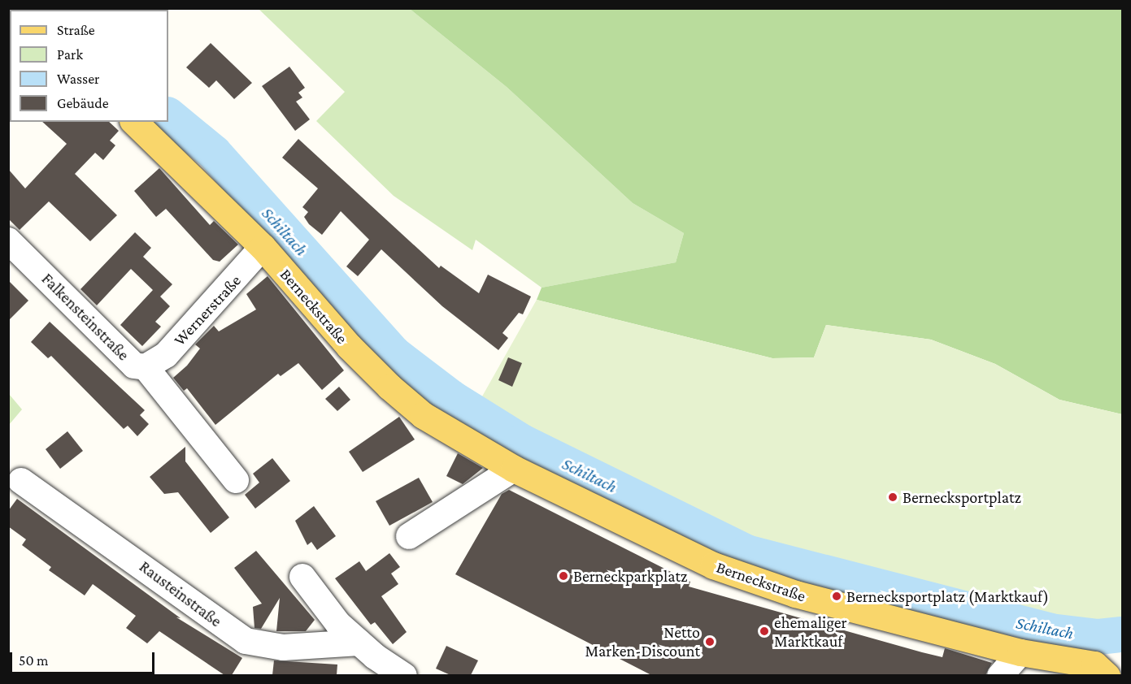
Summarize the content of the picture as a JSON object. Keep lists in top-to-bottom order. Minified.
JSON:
{"streets":{"main road":["Berneckstraße"],"street":["Wernerstraße","Falkensteinstraße","Rausteinstraße"]},"crossings":[["Berneckstraße","Wernerstraße"],["Wernerstraße","Falkensteinstraße"]],"water":["Schiltach"],"places":["Bernecksportplatz","Berneckparkplatz","Bernecksportplatz (Marktkauf)","ehemaliger Marktkauf","Netto Marken-Discount"],"legend":["Straße","Park","Wasser","Gebäude"],"scale_bar":"50 m"}
